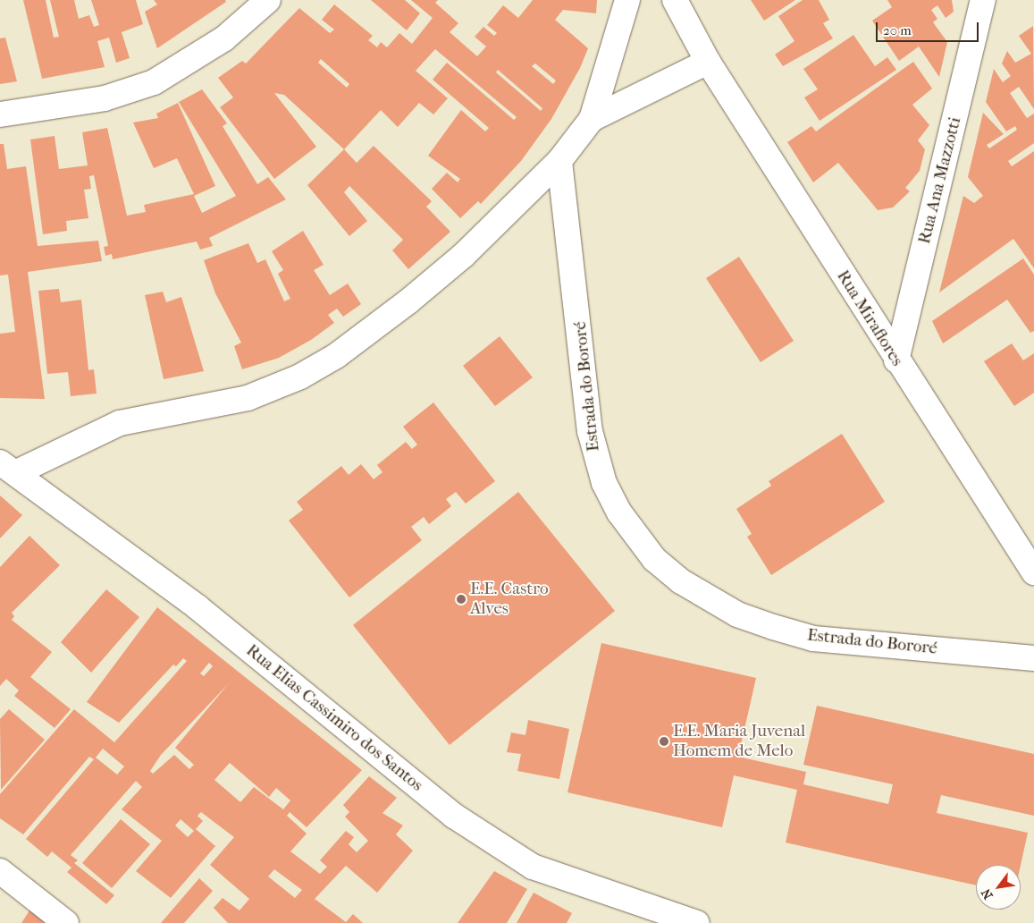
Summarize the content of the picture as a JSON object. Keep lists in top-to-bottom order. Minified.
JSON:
{"streets":{"street":["Rua Ana Mazzotti","Rua Miraflores","Estrada do Bororé","Rua Elias Cassimiro dos Santos"]},"crossings":[["Rua Ana Mazzotti","Rua Miraflores"]],"places":["E.E. Castro Alves","E.E. Maria Juvenal Homem de Melo"],"scale_bar":"20 m","north":"bottom left"}
